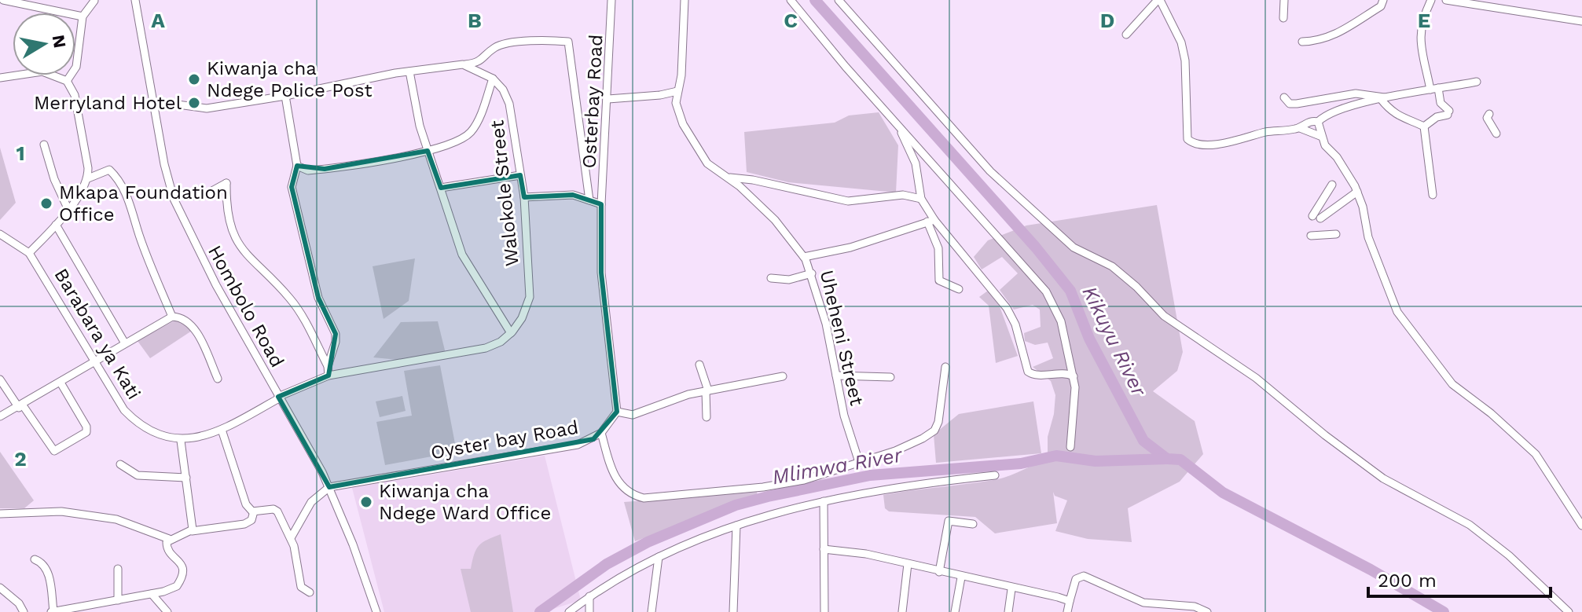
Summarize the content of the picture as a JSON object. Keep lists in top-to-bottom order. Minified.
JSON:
{"streets":{"street":["Osterbay Road","Walokole Street","Hombolo Road","Barabara ya Kati","Uheheni Street","Oyster bay Road"]},"crossings":[["Hombolo Road","Oyster bay Road"]],"water":["Kikuyu River","Mlimwa River"],"places":["Kiwanja cha Ndege Police Post","Merryland Hotel","Mkapa Foundation Office","Kiwanja cha Ndege Ward Office"],"scale_bar":"200 m","north":"right","grid":{"columns":["A","B","C","D","E"],"rows":["1","2"]}}
